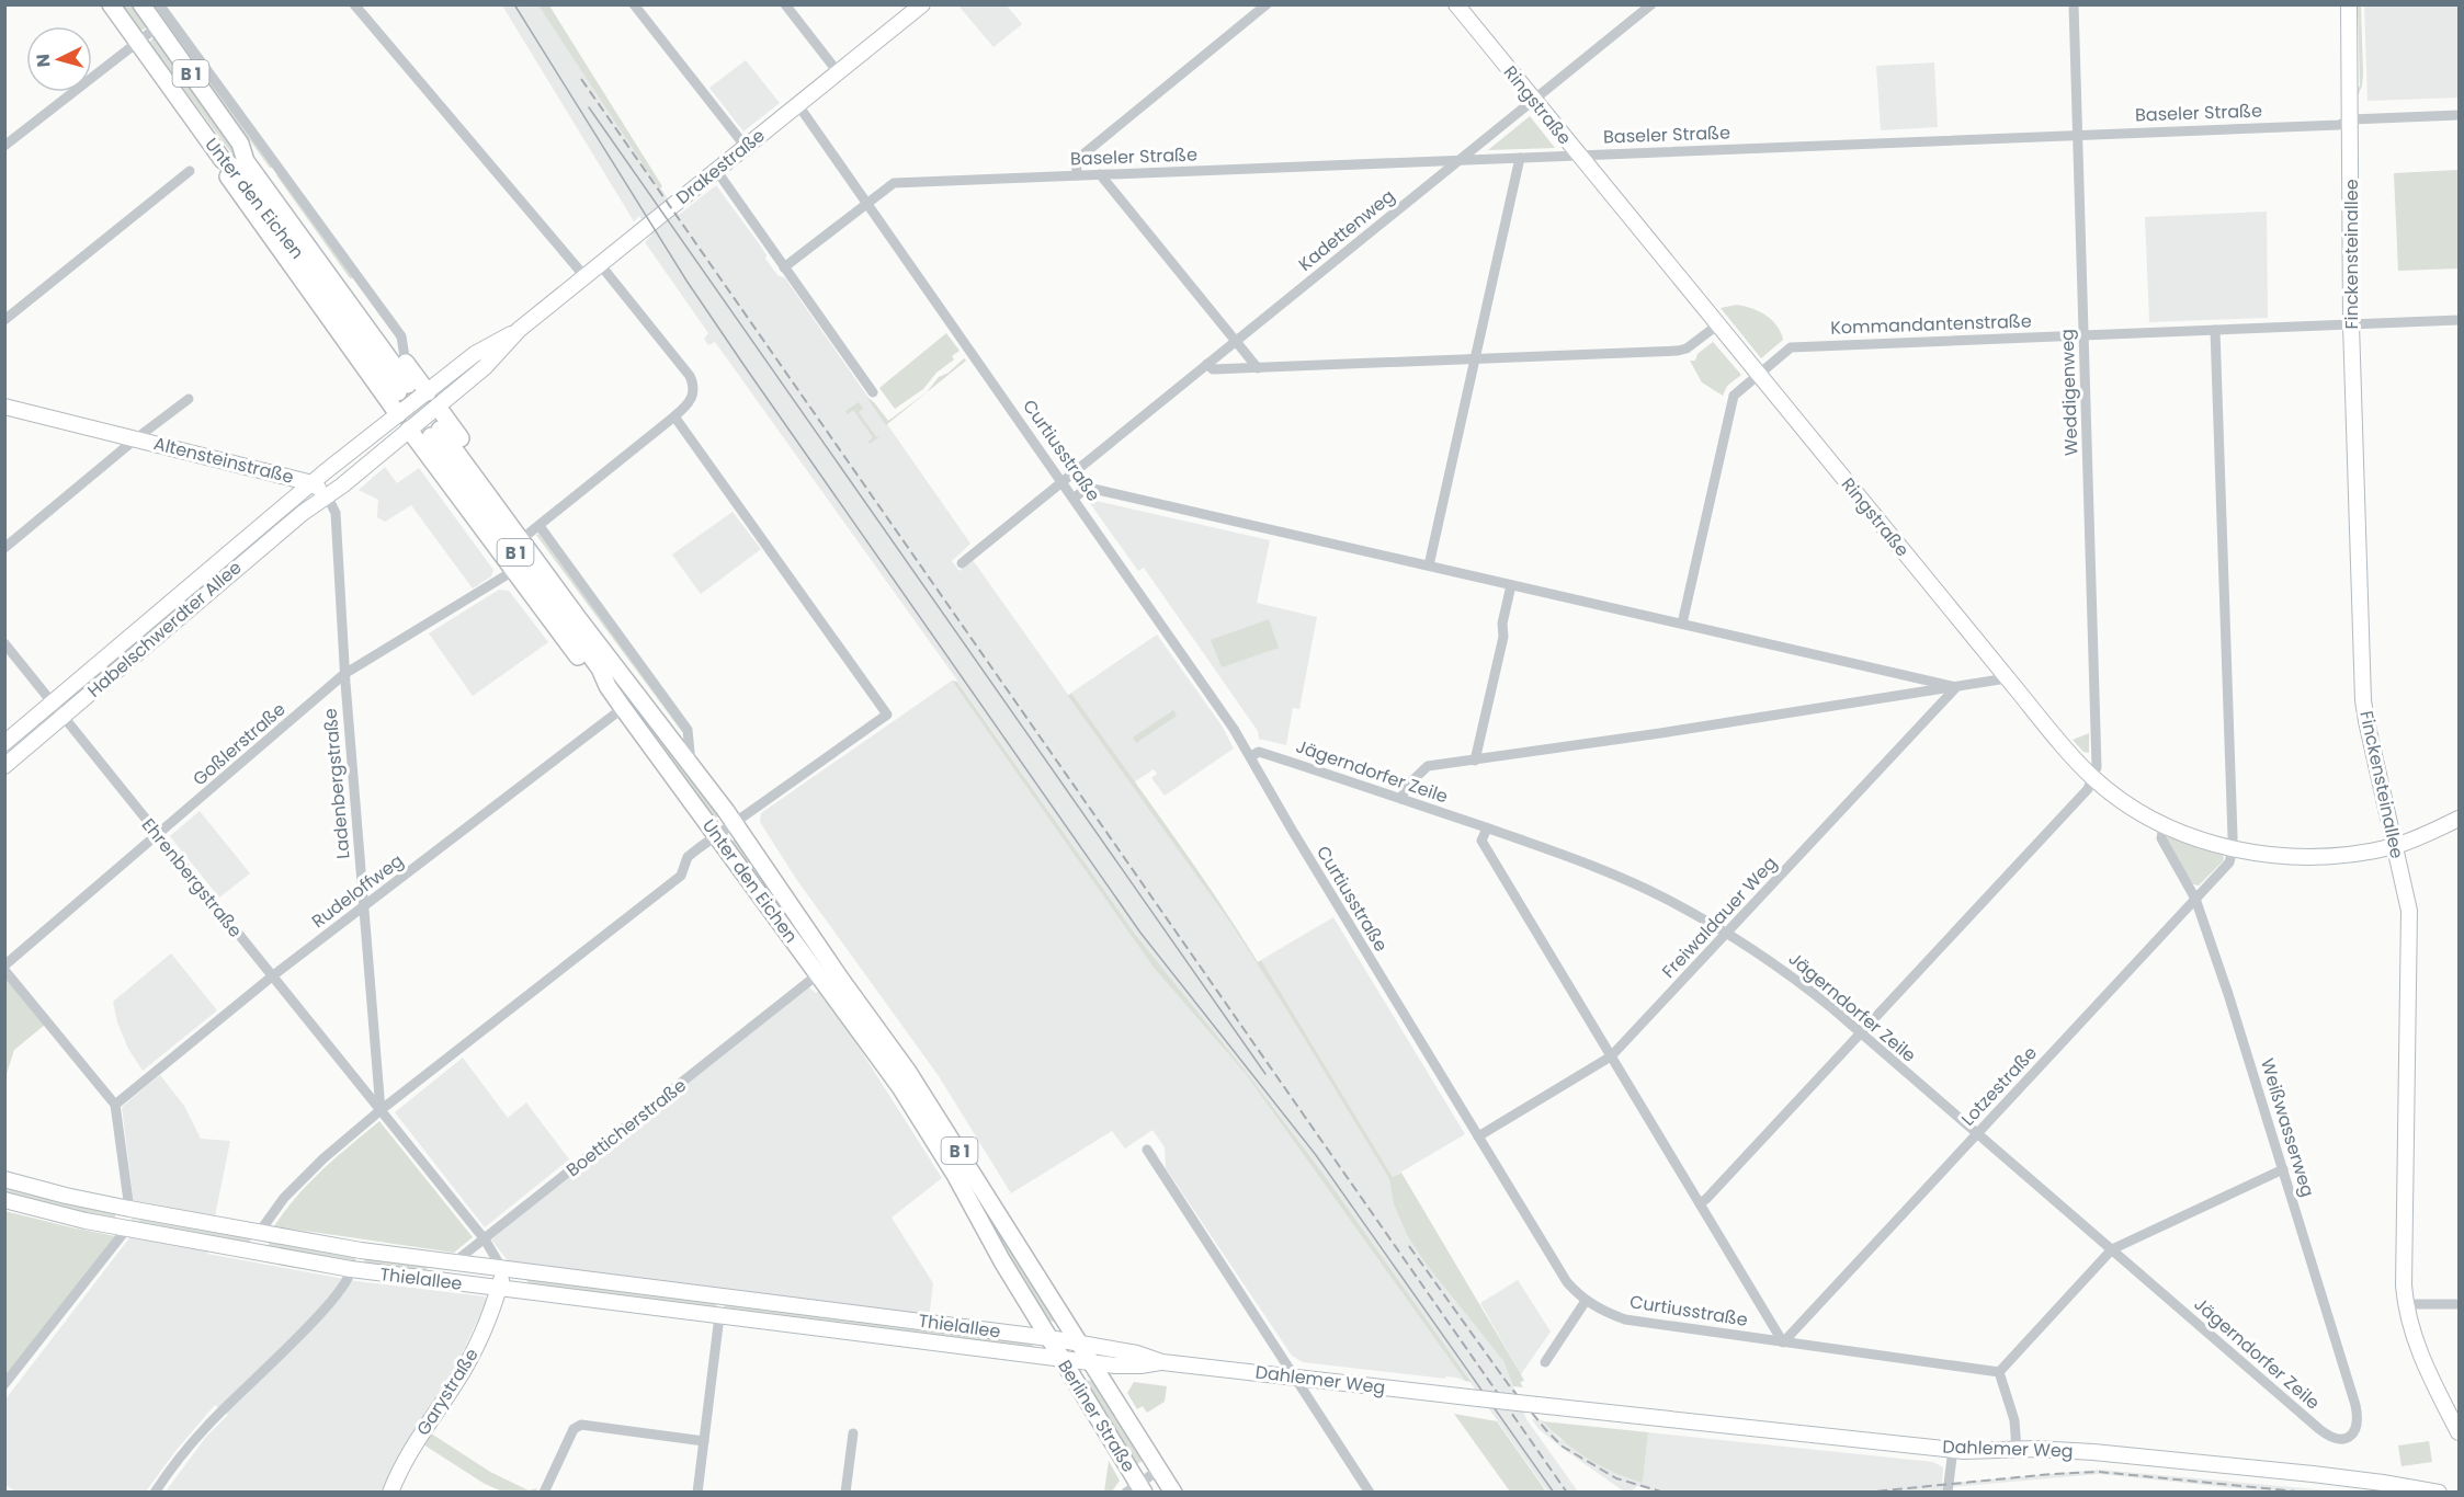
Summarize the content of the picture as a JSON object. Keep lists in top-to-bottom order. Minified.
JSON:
{"streets":{"main road":["B 1","Ringstraße","Drakestraße","Unter den Eichen","Finckensteinallee","Altensteinstraße","Habelschwerdter Allee","Boetticherstraße","Thielallee","Dahlemer Weg","Garystraße","Berliner Straße"],"street":["Baseler Straße","Kadettenweg","Kommandantenstraße","Weddigenweg","Curtiusstraße","Goßlerstraße","Jägerndorfer Zeile","Ladenbergstraße","Ehrenbergstraße","Rudeloffweg","Freiwaldauer Weg","Lotzestraße","Weißwasserweg"]},"crossings":[["Ringstraße","Baseler Straße"],["Ringstraße","Kadettenweg"],["Ringstraße","Finckensteinallee"],["Ringstraße","Kommandantenstraße"],["Ringstraße","Weddigenweg"],["Ringstraße","Lotzestraße"],["Ringstraße","Weißwasserweg"],["Baseler Straße","Kadettenweg"],["Baseler Straße","Finckensteinallee"],["Baseler Straße","Weddigenweg"],["Baseler Straße","Curtiusstraße"],["Drakestraße","Curtiusstraße"],["Drakestraße","Habelschwerdter Allee"],["Unter den Eichen","Rudeloffweg"],["Unter den Eichen","Boetticherstraße"],["Unter den Eichen","Thielallee"],["Unter den Eichen","Dahlemer Weg"],["Unter den Eichen","Berliner Straße"],["Kadettenweg","Curtiusstraße"],["Finckensteinallee","Kommandantenstraße"],["Kommandantenstraße","Weddigenweg"],["Curtiusstraße","Jägerndorfer Zeile"],["Curtiusstraße","Freiwaldauer Weg"],["Curtiusstraße","Lotzestraße"],["Altensteinstraße","Habelschwerdter Allee"],["Habelschwerdter Allee","Ladenbergstraße"],["Habelschwerdter Allee","Ehrenbergstraße"],["Goßlerstraße","Ladenbergstraße"],["Goßlerstraße","Ehrenbergstraße"],["Jägerndorfer Zeile","Freiwaldauer Weg"],["Jägerndorfer Zeile","Lotzestraße"],["Jägerndorfer Zeile","Weißwasserweg"],["Ladenbergstraße","Ehrenbergstraße"],["Ladenbergstraße","Rudeloffweg"],["Ehrenbergstraße","Rudeloffweg"],["Ehrenbergstraße","Boetticherstraße"],["Lotzestraße","Weißwasserweg"],["Boetticherstraße","Thielallee"],["Thielallee","Dahlemer Weg"],["Thielallee","Garystraße"],["Thielallee","Berliner Straße"],["Dahlemer Weg","Berliner Straße"]],"north":"left"}
